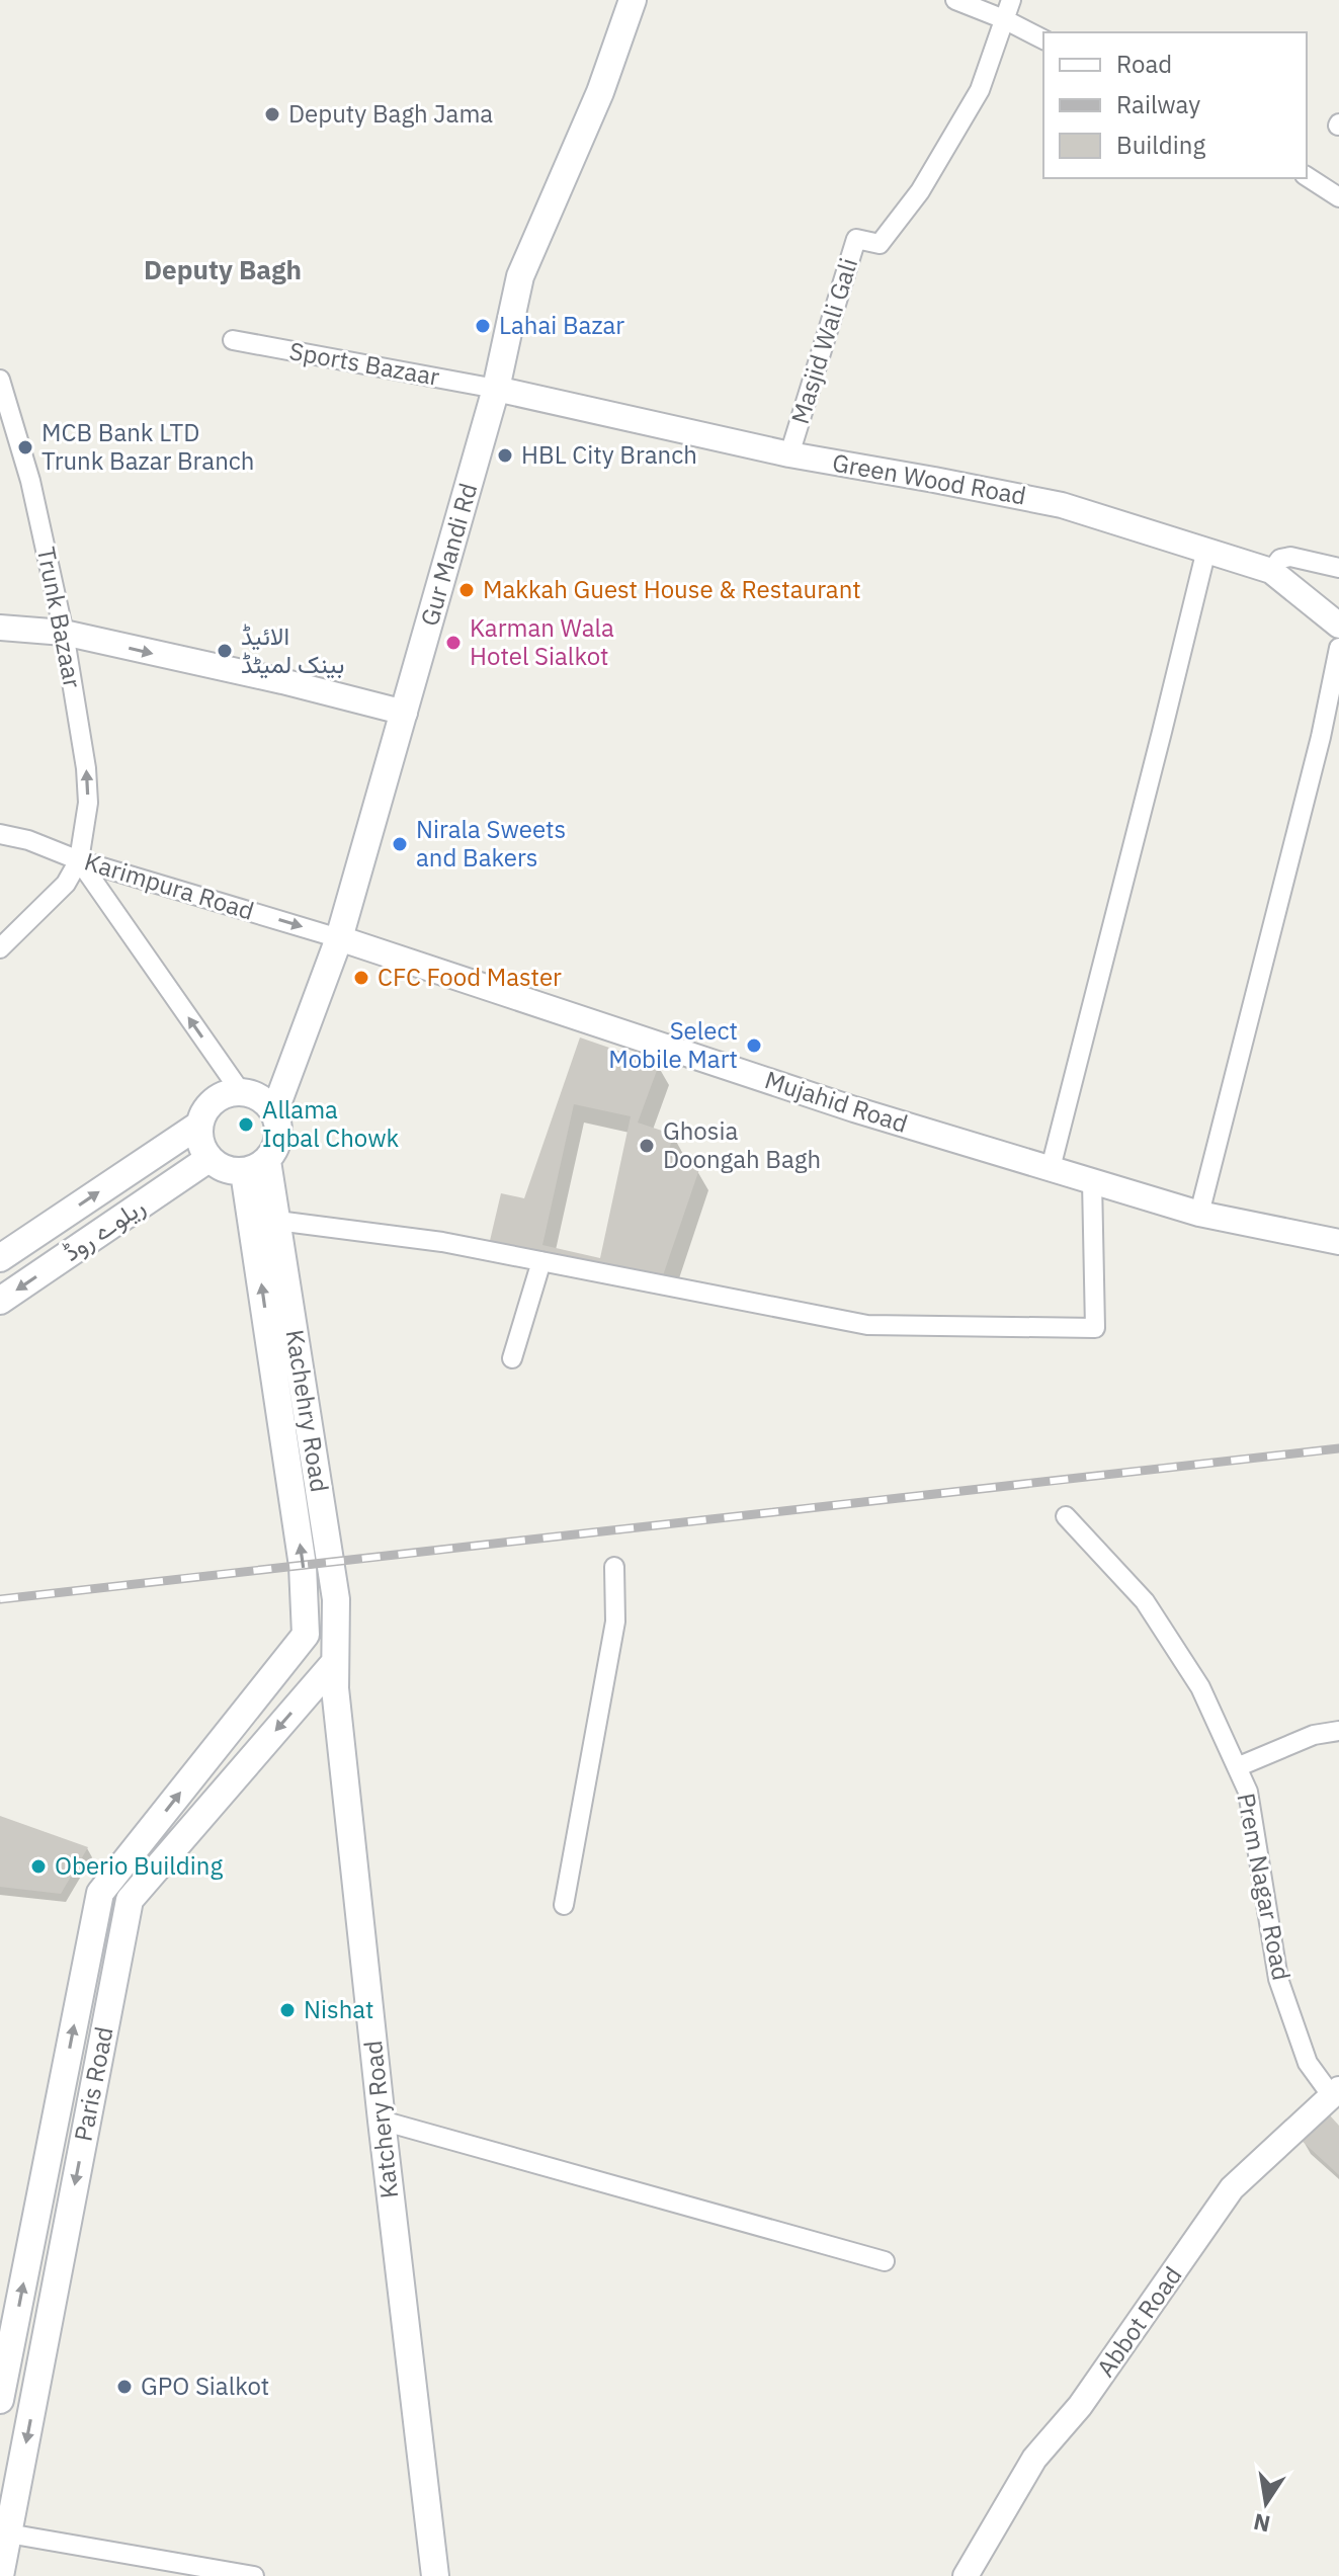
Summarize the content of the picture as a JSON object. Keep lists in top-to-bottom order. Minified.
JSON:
{"streets":{"main road":["Gur Mandi Rd","ریلوے روڈ","Kachehry Road","Paris Road","Katchery Road"],"street":["Masjid Wali Gali","Sports Bazaar","Green Wood Road","Trunk Bazaar","Karimpura Road","Mujahid Road","Prem Nagar Road","Abbot Road"]},"crossings":[["Masjid Wali Gali","Green Wood Road"],["Sports Bazaar","Green Wood Road"],["Sports Bazaar","Gur Mandi Rd"],["Green Wood Road","Gur Mandi Rd"],["Gur Mandi Rd","Karimpura Road"],["Gur Mandi Rd","Mujahid Road"],["Gur Mandi Rd","ریلوے روڈ"],["Gur Mandi Rd","Kachehry Road"],["Trunk Bazaar","Karimpura Road"],["Karimpura Road","Mujahid Road"],["ریلوے روڈ","Kachehry Road"],["Kachehry Road","Paris Road"],["Kachehry Road","Katchery Road"],["Prem Nagar Road","Abbot Road"],["Paris Road","Katchery Road"]],"one_way":["Trunk Bazaar","Karimpura Road"],"districts":["Deputy Bagh"],"places":["Deputy Bagh Jama","Lahai Bazar","MCB Bank LTD Trunk Bazar Branch","HBL City Branch","Makkah Guest House & Restaurant","Karman Wala Hotel Sialkot","الائیڈ بینک لمیٹڈ","Nirala Sweets and Bakers","CFC Food Master","Select Mobile Mart","Allama Iqbal Chowk","Ghosia Doongah Bagh","Oberio Building","Nishat","GPO Sialkot"],"legend":["Road","Railway","Building"],"north":"bottom"}
